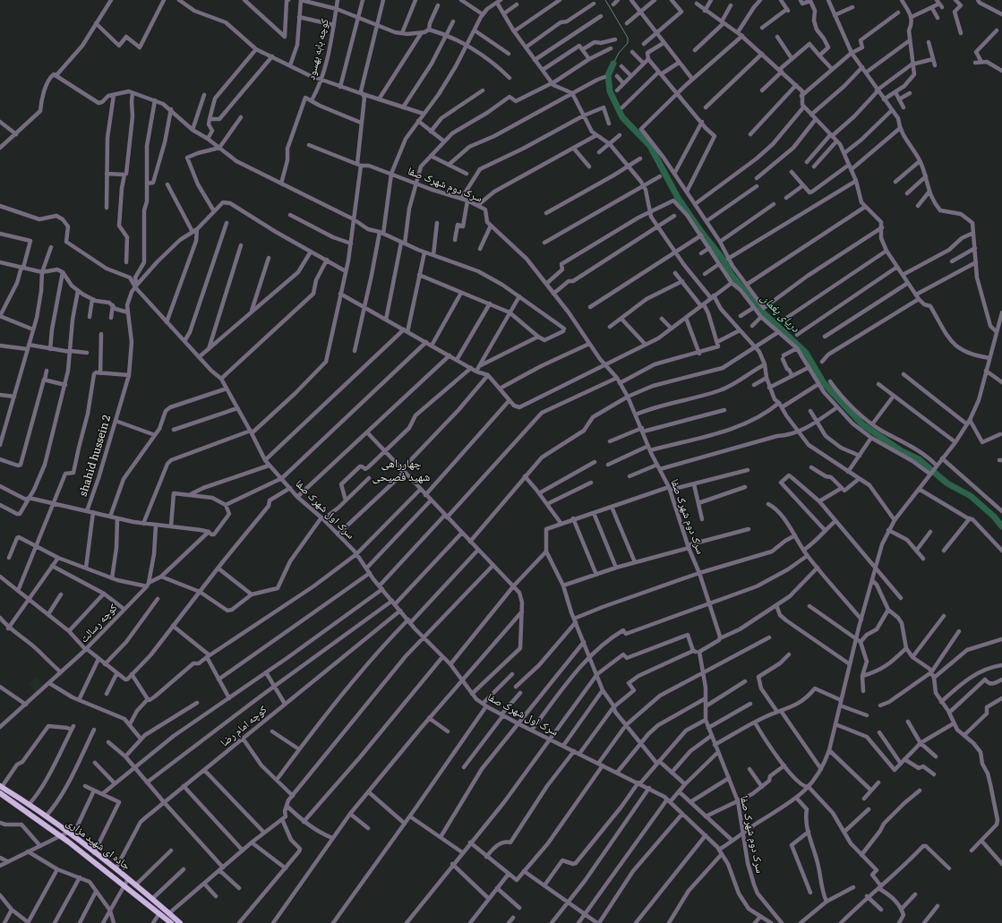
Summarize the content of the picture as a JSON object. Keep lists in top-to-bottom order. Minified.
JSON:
{"streets":{"main road":["جاده ای شهید مزاری"],"street":["کوچه بابه بهسود","سرک دوم شهرک صفا","shahid hussein 2","سرک اول شهرک صفا","کوچه رسالت","کوچه امام رضا"]},"crossings":[["shahid hussein 2","سرک اول شهرک صفا"],["shahid hussein 2","کوچه رسالت"],["سرک اول شهرک صفا","کوچه امام رضا"],["کوچه امام رضا","جاده ای شهید مزاری"]],"districts":["چهارراهی شهید فصیحی"],"water":["دریای پغمان"]}
